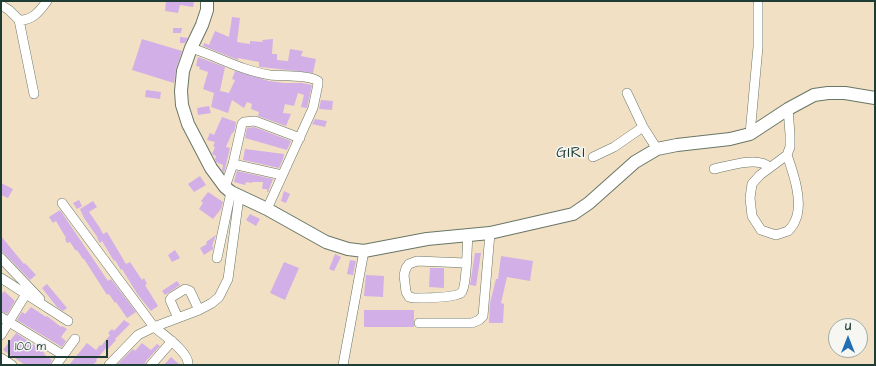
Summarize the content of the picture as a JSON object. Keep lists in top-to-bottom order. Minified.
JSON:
{"districts":["GIRI"],"scale_bar":"100 m","north":"top"}
